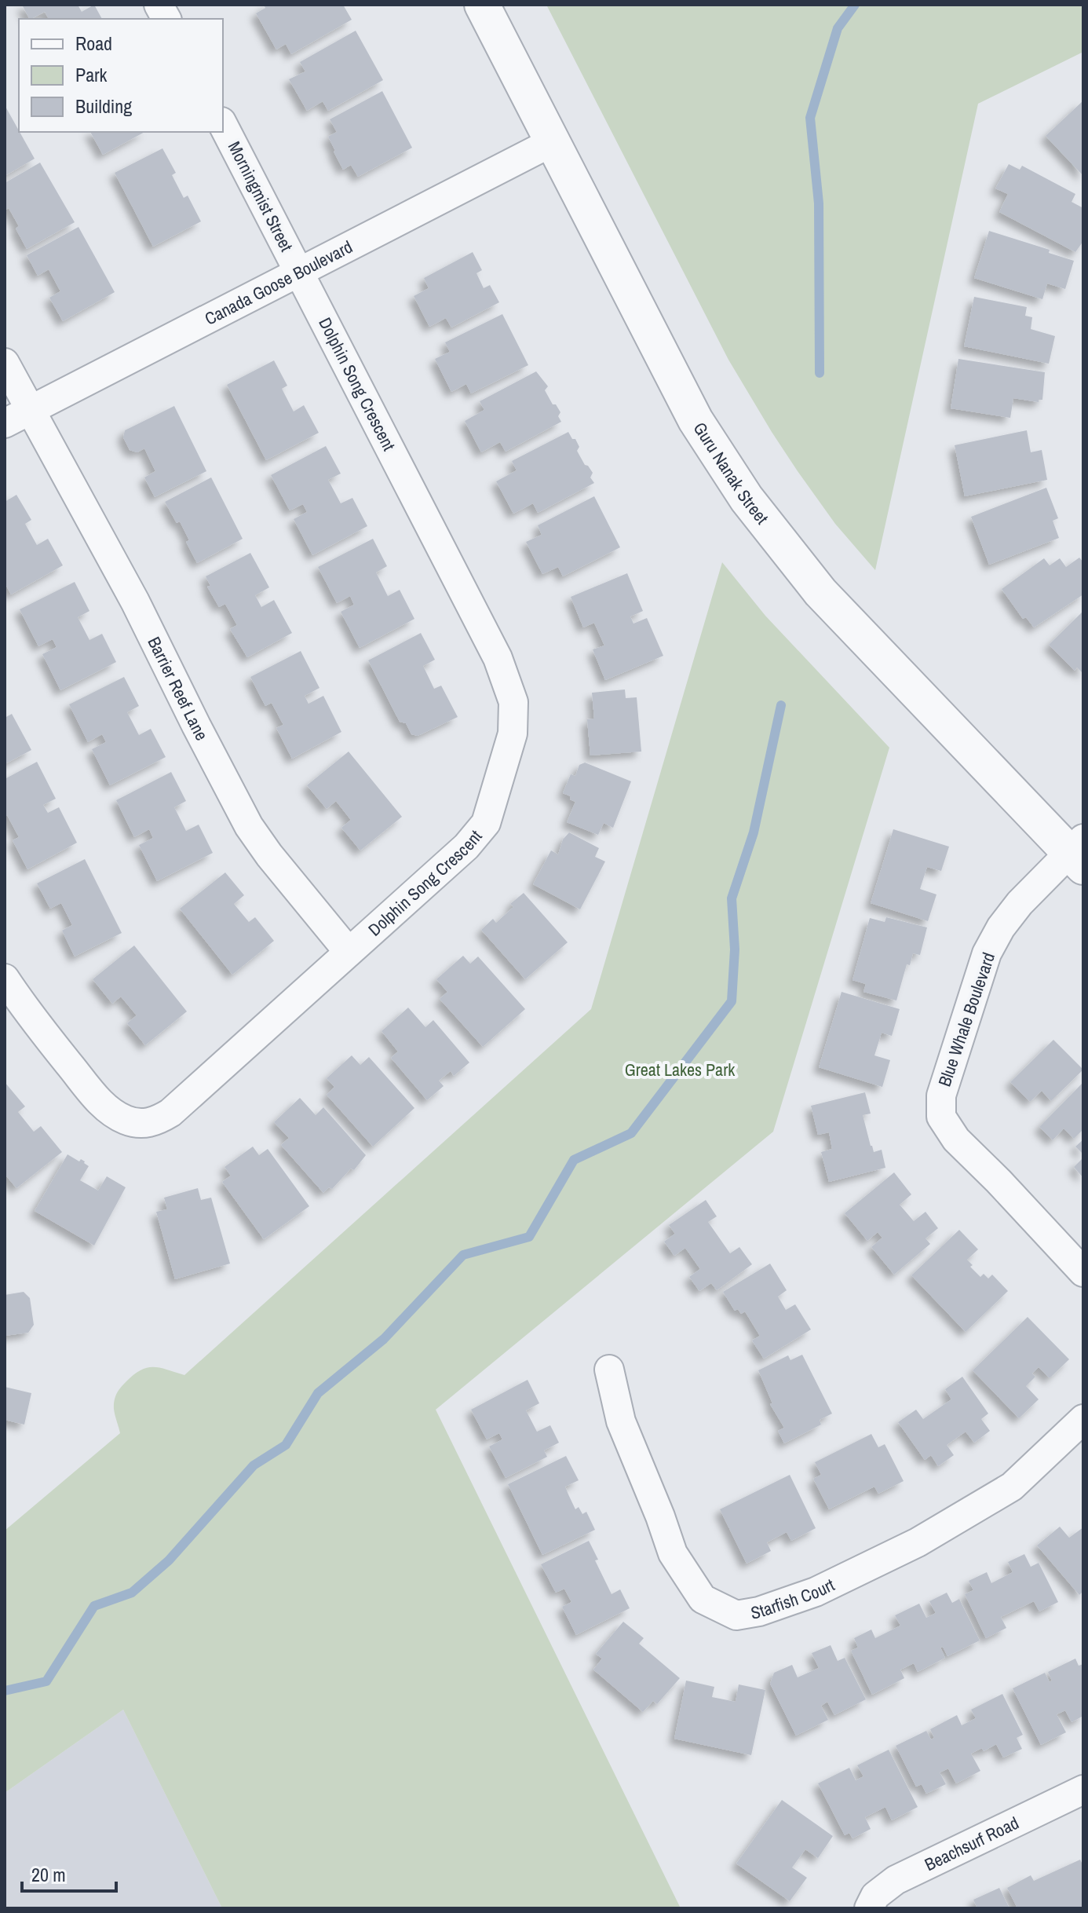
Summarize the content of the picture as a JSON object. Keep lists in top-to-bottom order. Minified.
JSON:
{"streets":{"street":["Morningmist Street","Canada Goose Boulevard","Dolphin Song Crescent","Guru Nanak Street","Barrier Reef Lane","Blue Whale Boulevard","Starfish Court","Beachsurf Road"]},"crossings":[["Morningmist Street","Canada Goose Boulevard"],["Morningmist Street","Dolphin Song Crescent"],["Canada Goose Boulevard","Dolphin Song Crescent"],["Canada Goose Boulevard","Guru Nanak Street"],["Canada Goose Boulevard","Barrier Reef Lane"],["Dolphin Song Crescent","Barrier Reef Lane"],["Guru Nanak Street","Blue Whale Boulevard"]],"parks":["Great Lakes Park"],"legend":["Road","Park","Building"],"scale_bar":"20 m"}
